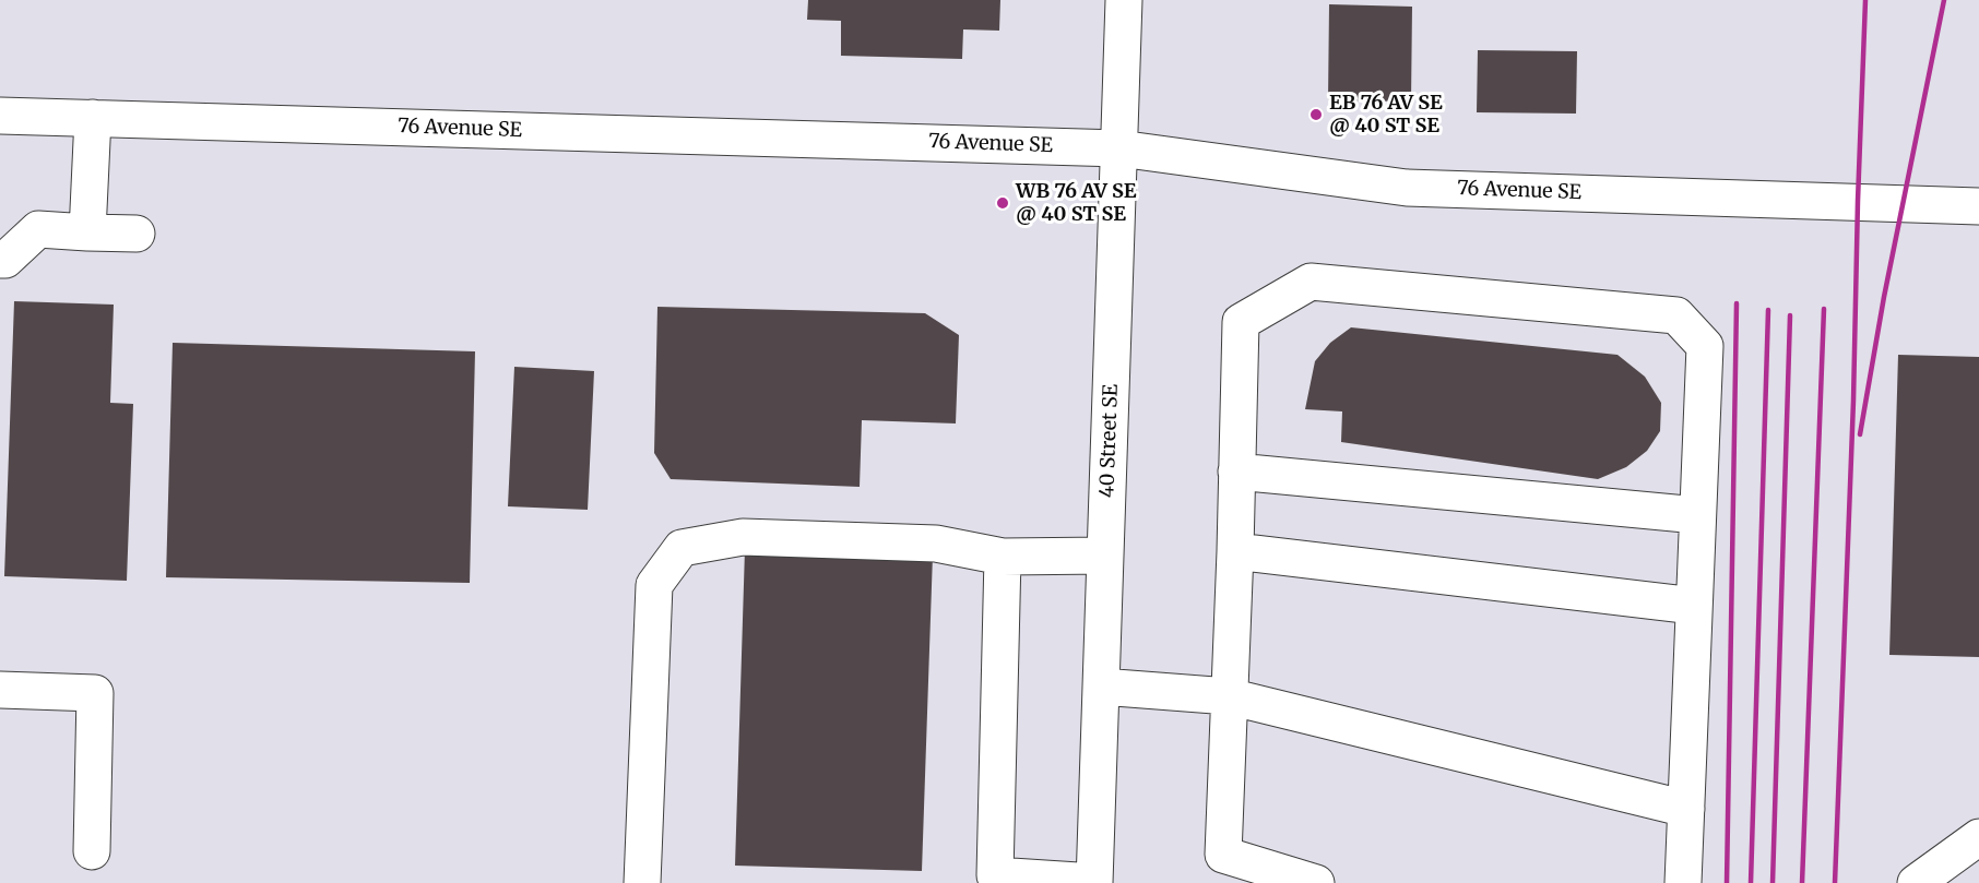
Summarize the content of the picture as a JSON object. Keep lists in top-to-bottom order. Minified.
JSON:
{"streets":{"street":["76 Avenue SE","40 Street SE"]},"crossings":[["76 Avenue SE","40 Street SE"]],"places":["EB 76 AV SE @ 40 ST SE","WB 76 AV SE @ 40 ST SE"]}
